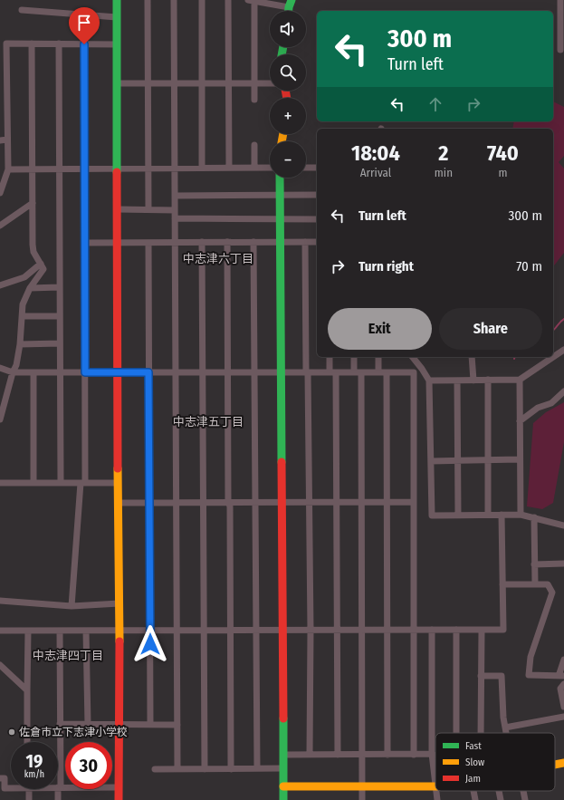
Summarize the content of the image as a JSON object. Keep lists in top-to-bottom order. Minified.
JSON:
{"districts":["中志津六丁目","中志津五丁目","中志津四丁目"],"places":["佐倉市立下志津小学校"],"legend":["Fast","Slow","Jam"],"page":{"map_buttons":["+","−"],"turn":["300 m","Turn left"],"eta":["18:04","Arrival","2","min","740","m"],"list":[{"name":"Turn left","value":"300 m"},{"name":"Turn right","value":"70 m"}],"buttons":["Exit","Share"],"speed":"19 km/h","limit":"30"}}
